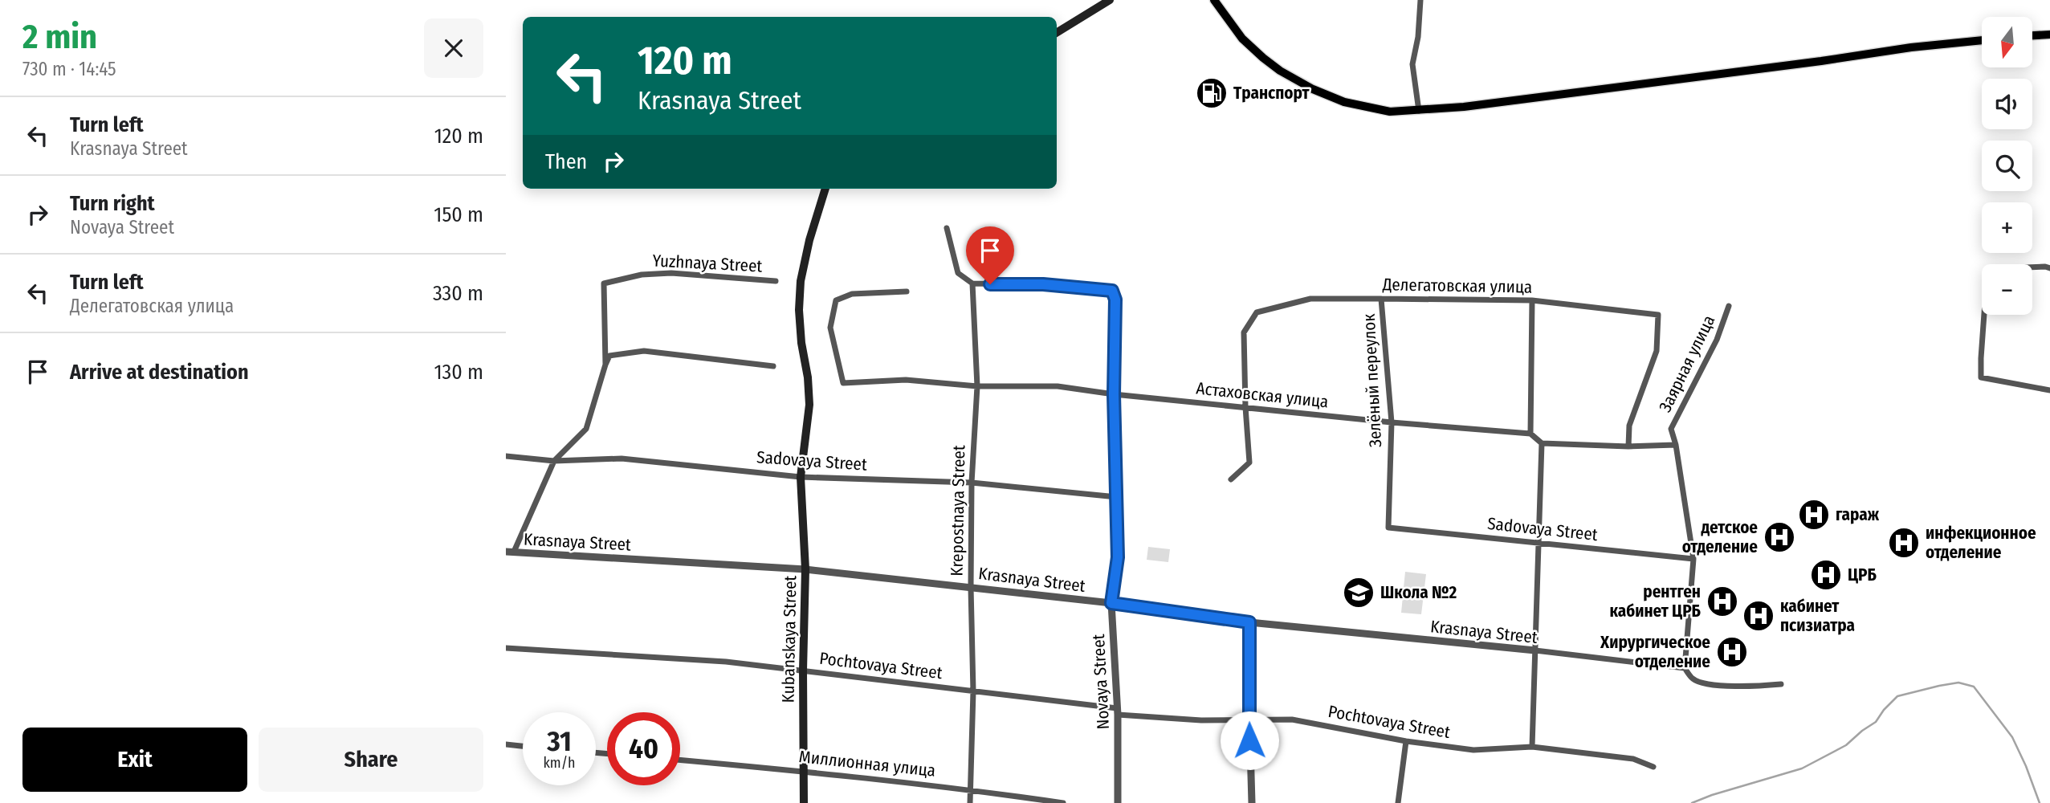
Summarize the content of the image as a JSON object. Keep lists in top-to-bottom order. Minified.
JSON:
{"streets":{"main road":["Kubanskaya Street"],"street":["Yuzhnaya Street","Делегатовская улица","Заярная улица","Зелёный переулок","Астаховская улица","Sadovaya Street","Krepostnaya Street","Krasnaya Street","Pochtovaya Street","Novaya Street","Миллионная улица"]},"crossings":[["Делегатовская улица","Заярная улица"],["Делегатовская улица","Зелёный переулок"],["Делегатовская улица","Астаховская улица"],["Заярная улица","Sadovaya Street"],["Заярная улица","Krasnaya Street"],["Зелёный переулок","Астаховская улица"],["Зелёный переулок","Sadovaya Street"],["Астаховская улица","Krepostnaya Street"],["Астаховская улица","Novaya Street"],["Sadovaya Street","Krepostnaya Street"],["Sadovaya Street","Kubanskaya Street"],["Sadovaya Street","Novaya Street"],["Krepostnaya Street","Krasnaya Street"],["Krepostnaya Street","Pochtovaya Street"],["Krepostnaya Street","Novaya Street"],["Krepostnaya Street","Миллионная улица"],["Krasnaya Street","Kubanskaya Street"],["Krasnaya Street","Novaya Street"],["Kubanskaya Street","Pochtovaya Street"],["Kubanskaya Street","Миллионная улица"],["Pochtovaya Street","Novaya Street"]],"places":{"fuel station":["Транспорт"],"hospital":["гараж","детское отделение","инфекционное отделение","ЦРБ","рентген кабинет ЦРБ","кабинет псизиатра","Хирургическое отделение"],"school or university":["Школа №2"]},"north":"bottom","page":{"heading":["2 min","730 m · 14:45"],"map_buttons":["+","−"],"turn":["120 m","Krasnaya Street"],"list":[{"name":"Turn left","note":"Krasnaya Street","value":"120 m"},{"name":"Turn right","note":"Novaya Street","value":"150 m"},{"name":"Turn left","note":"Делегатовская улица","value":"330 m"},{"name":"Arrive at destination","value":"130 m"}],"then":"Then","speed":"31 km/h","limit":"40","buttons":["Exit","Share"]}}
